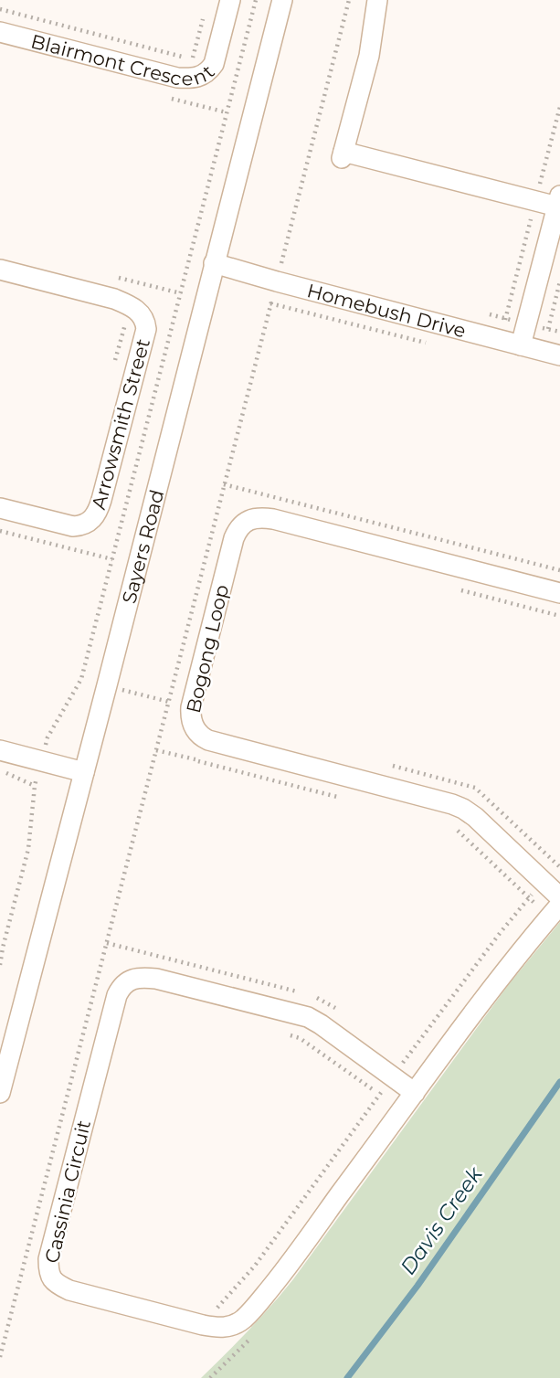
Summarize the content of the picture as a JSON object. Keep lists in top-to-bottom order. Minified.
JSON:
{"streets":{"street":["Blairmont Crescent","Homebush Drive","Arrowsmith Street","Sayers Road","Bogong Loop","Cassinia Circuit"]},"crossings":[["Homebush Drive","Sayers Road"]],"water":["Davis Creek"]}
